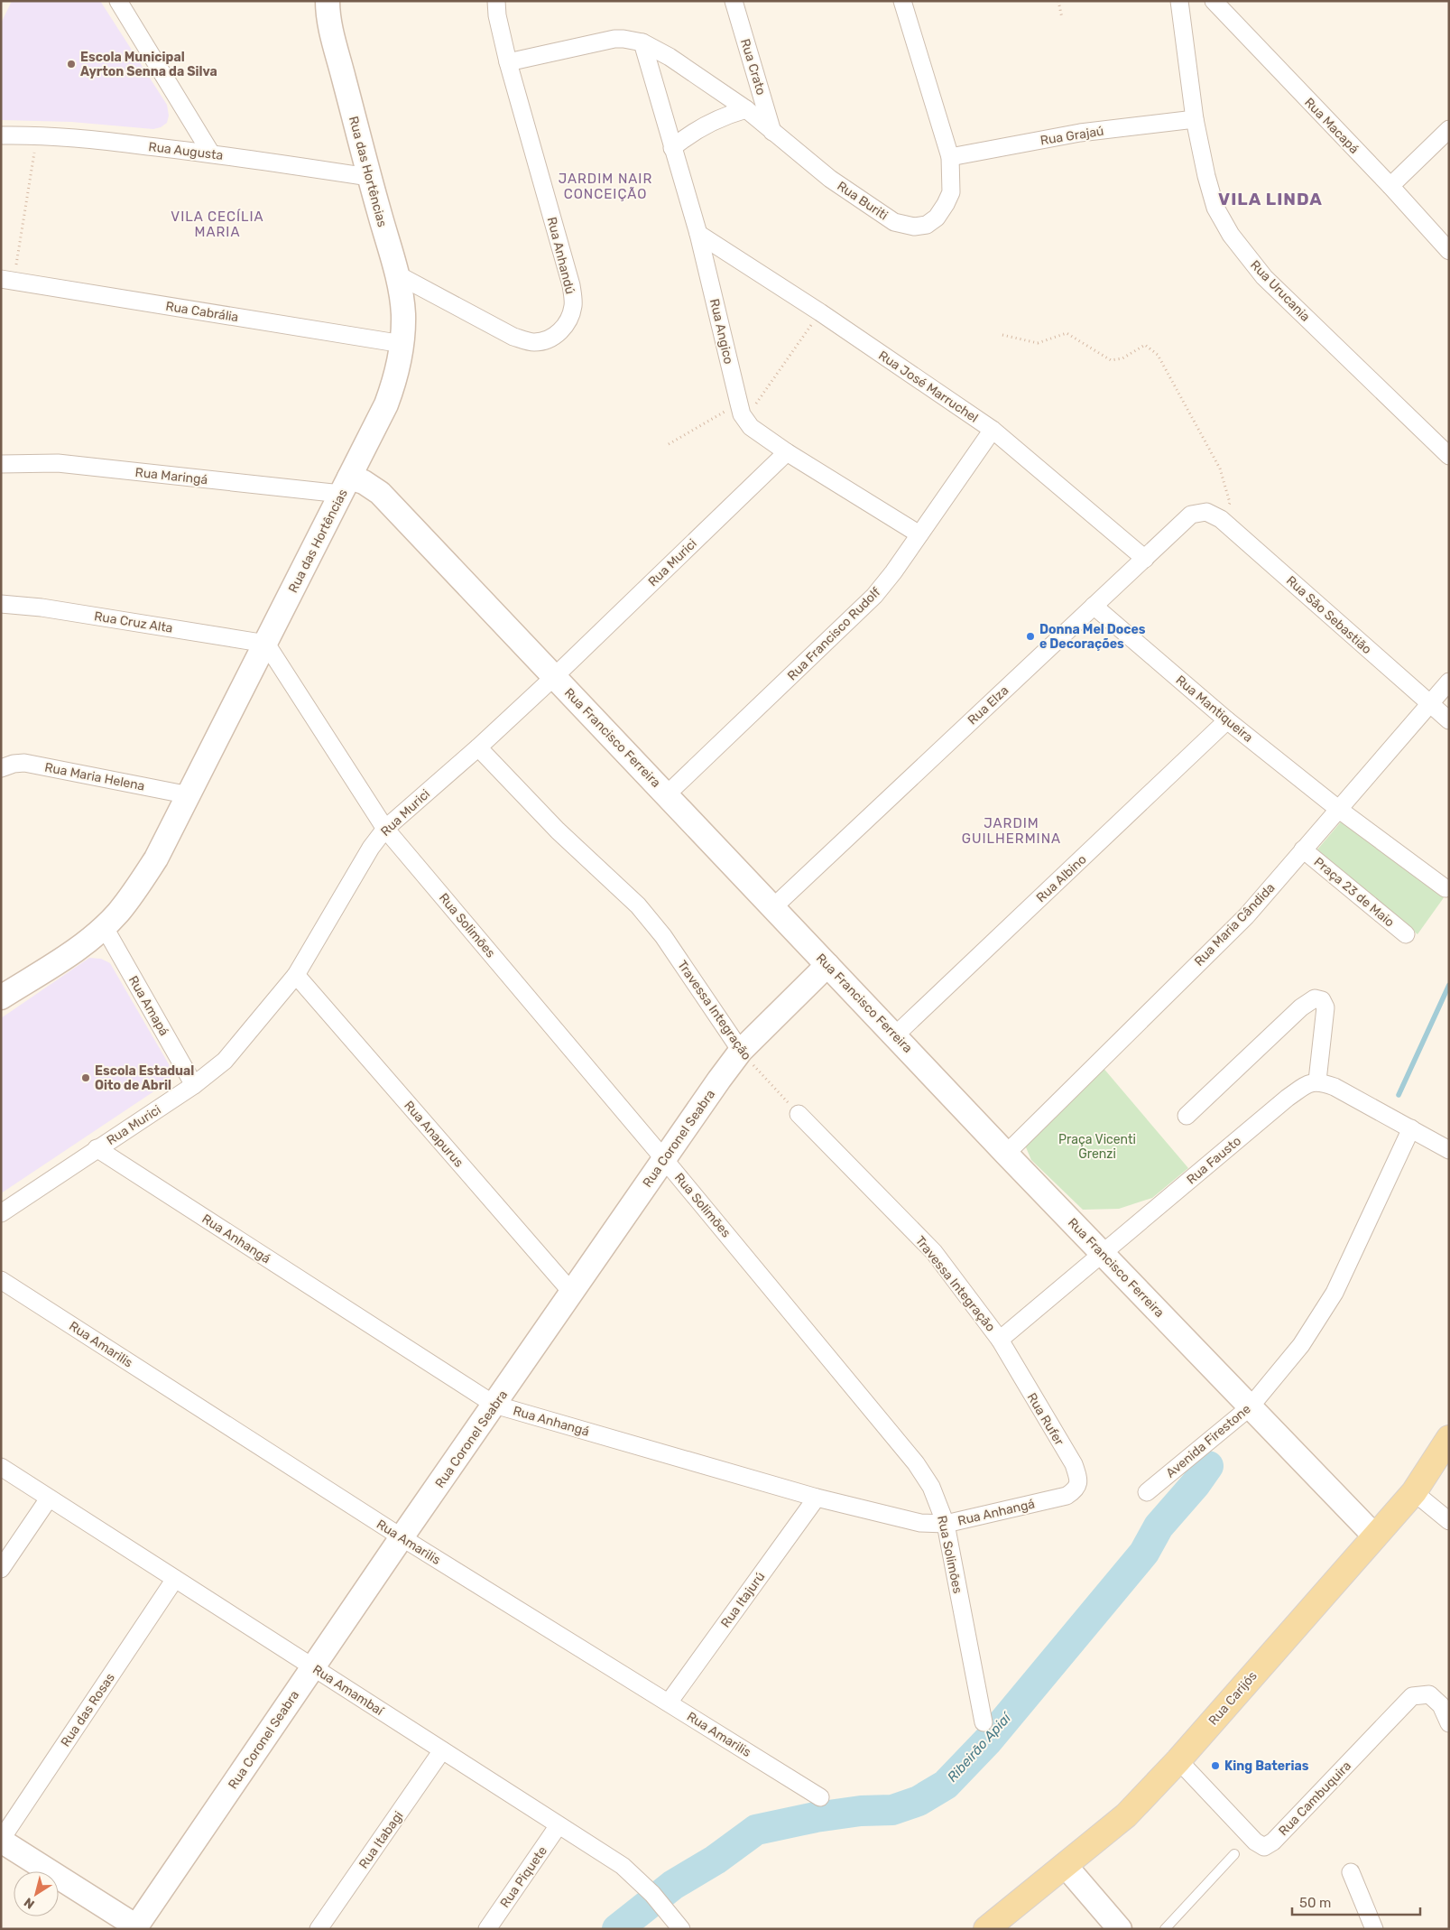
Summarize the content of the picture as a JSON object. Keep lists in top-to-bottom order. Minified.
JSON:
{"streets":{"main road":["Rua Carijós"],"street":["Rua Crato","Rua Macapá","Rua Grajaú","Rua Augusta","Rua das Hortências","Rua Buriti","Rua Anhandú","Rua Urucania","Rua Cabrália","Rua Angico","Rua José Marruchel","Rua Maringá","Rua Murici","Rua São Sebastião","Rua Cruz Alta","Rua Francisco Rudolf","Rua Elza","Rua Mantiqueira","Rua Francisco Ferreira","Rua Maria Helena","Rua Albino","Praça 23 de Maio","Rua Maria Cândida","Rua Solimões","Rua Amapá","Travessa Integração","Rua Anapurus","Rua Coronel Seabra","Rua Fausto","Rua Anhangá","Rua Amarilis","Rua Rufer","Avenida Firestone","Rua Itajurú","Rua Amambaí","Rua das Rosas","Rua Cambuquira","Rua Itabagi","Rua Piquete"]},"crossings":[["Rua Crato","Rua Buriti"],["Rua Grajaú","Rua Buriti"],["Rua Grajaú","Rua Urucania"],["Rua Augusta","Rua das Hortências"],["Rua das Hortências","Rua Anhandú"],["Rua das Hortências","Rua Cabrália"],["Rua das Hortências","Rua Maringá"],["Rua das Hortências","Rua Cruz Alta"],["Rua das Hortências","Rua Francisco Ferreira"],["Rua das Hortências","Rua Maria Helena"],["Rua das Hortências","Rua Solimões"],["Rua das Hortências","Rua Amapá"],["Rua Buriti","Rua Anhandú"],["Rua Buriti","Rua Angico"],["Rua Angico","Rua José Marruchel"],["Rua José Marruchel","Rua Francisco Rudolf"],["Rua José Marruchel","Rua Elza"],["Rua Maringá","Rua Francisco Ferreira"],["Rua Murici","Rua Francisco Ferreira"],["Rua Murici","Rua Solimões"],["Rua Murici","Rua Amapá"],["Rua Murici","Travessa Integração"],["Rua Murici","Rua Anapurus"],["Rua Murici","Rua Anhangá"],["Rua São Sebastião","Rua Elza"],["Rua São Sebastião","Rua Maria Cândida"],["Rua Cruz Alta","Rua Solimões"],["Rua Francisco Rudolf","Rua Francisco Ferreira"],["Rua Elza","Rua Mantiqueira"],["Rua Elza","Rua Francisco Ferreira"],["Rua Mantiqueira","Rua Albino"],["Rua Mantiqueira","Rua Maria Cândida"],["Rua Francisco Ferreira","Rua Albino"],["Rua Francisco Ferreira","Rua Maria Cândida"],["Rua Francisco Ferreira","Rua Coronel Seabra"],["Rua Francisco Ferreira","Rua Fausto"],["Rua Francisco Ferreira","Avenida Firestone"],["Rua Francisco Ferreira","Rua Carijós"],["Praça 23 de Maio","Rua Maria Cândida"],["Rua Solimões","Rua Coronel Seabra"],["Rua Solimões","Rua Anhangá"],["Travessa Integração","Rua Coronel Seabra"],["Travessa Integração","Rua Fausto"],["Travessa Integração","Rua Rufer"],["Rua Anapurus","Rua Coronel Seabra"],["Rua Coronel Seabra","Rua Anhangá"],["Rua Coronel Seabra","Rua Amarilis"],["Rua Coronel Seabra","Rua Amambaí"],["Rua Fausto","Rua Rufer"],["Rua Anhangá","Rua Rufer"],["Rua Anhangá","Rua Itajurú"],["Rua Amarilis","Rua Itajurú"],["Rua Amambaí","Rua das Rosas"],["Rua Amambaí","Rua Itabagi"],["Rua Amambaí","Rua Piquete"],["Rua Carijós","Rua Cambuquira"]],"districts":["JARDIM NAIR CONCEIÇÃO","VILA LINDA","VILA CECÍLIA MARIA","JARDIM GUILHERMINA"],"water":["Ribeirão Apiaí"],"parks":["Praça Vicenti Grenzi"],"places":["Escola Municipal Ayrton Senna da Silva","Donna Mel Doces e Decorações","Escola Estadual Oito de Abril","King Baterias"],"scale_bar":"50 m","north":"bottom left"}
